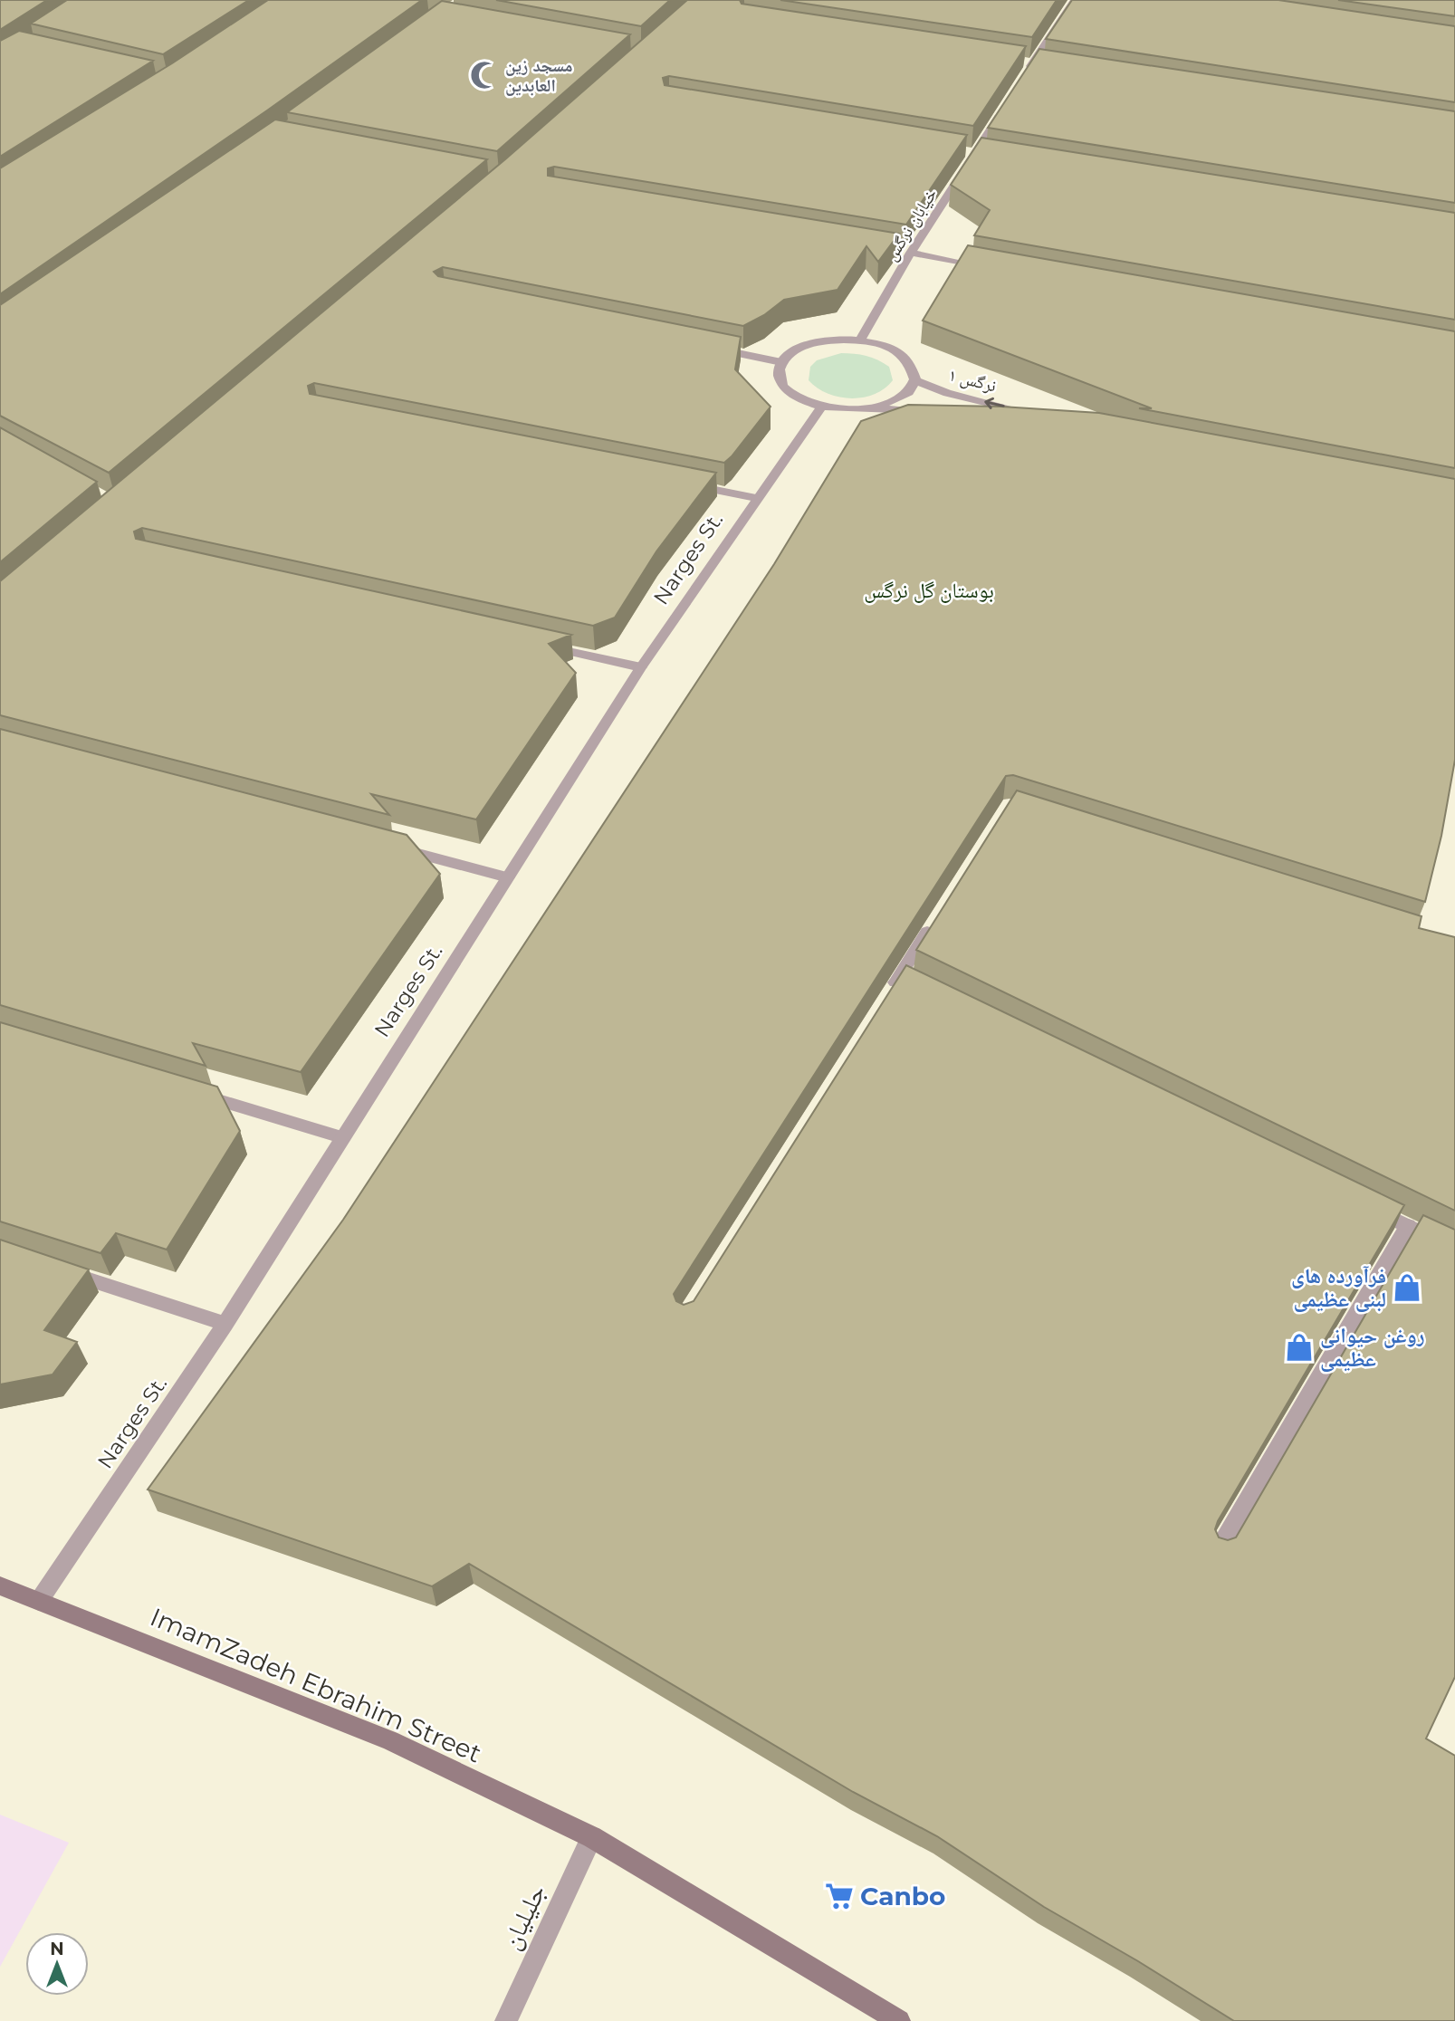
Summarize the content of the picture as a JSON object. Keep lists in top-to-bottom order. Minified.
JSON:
{"streets":{"main road":["ImamZadeh Ebrahim Street"],"street":["خیابان نرگس","نرگس ۱","Narges St.","جلیلیان"]},"crossings":[["Narges St.","ImamZadeh Ebrahim Street"],["ImamZadeh Ebrahim Street","جلیلیان"]],"parks":["بوستان گل نرگس"],"places":{"mosque":["مسجد زین العابدین"],"shop":["فرآورده های لبنی عظیمی","روغن حیوانی عظیمی"],"supermarket":["Canbo"]},"north":"top"}
